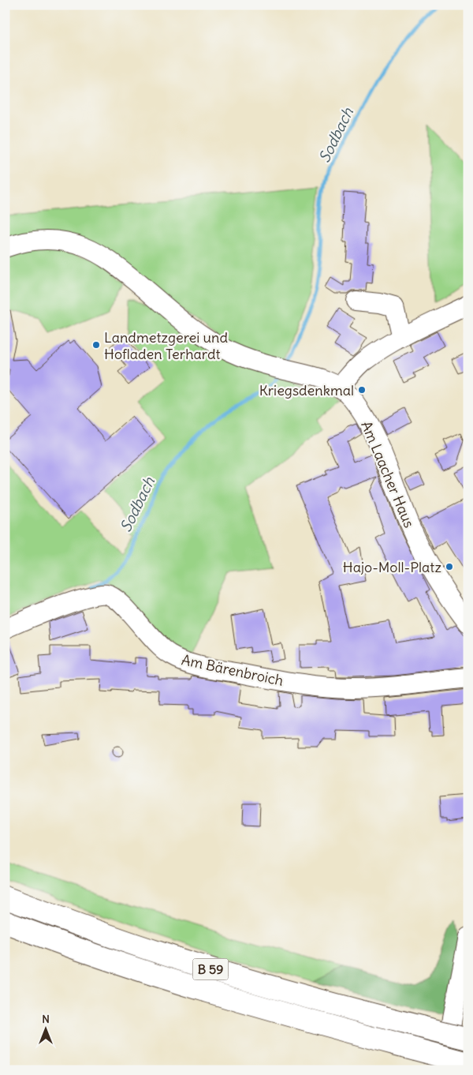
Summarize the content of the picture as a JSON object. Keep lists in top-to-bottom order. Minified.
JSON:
{"streets":{"highway":["B 59"],"street":["Am Laacher Haus","Am Bärenbroich"]},"water":["Sodbach"],"places":["Landmetzgerei und Hofladen Terhardt","Kriegsdenkmal","Hajo-Moll-Platz"],"north":"top"}
